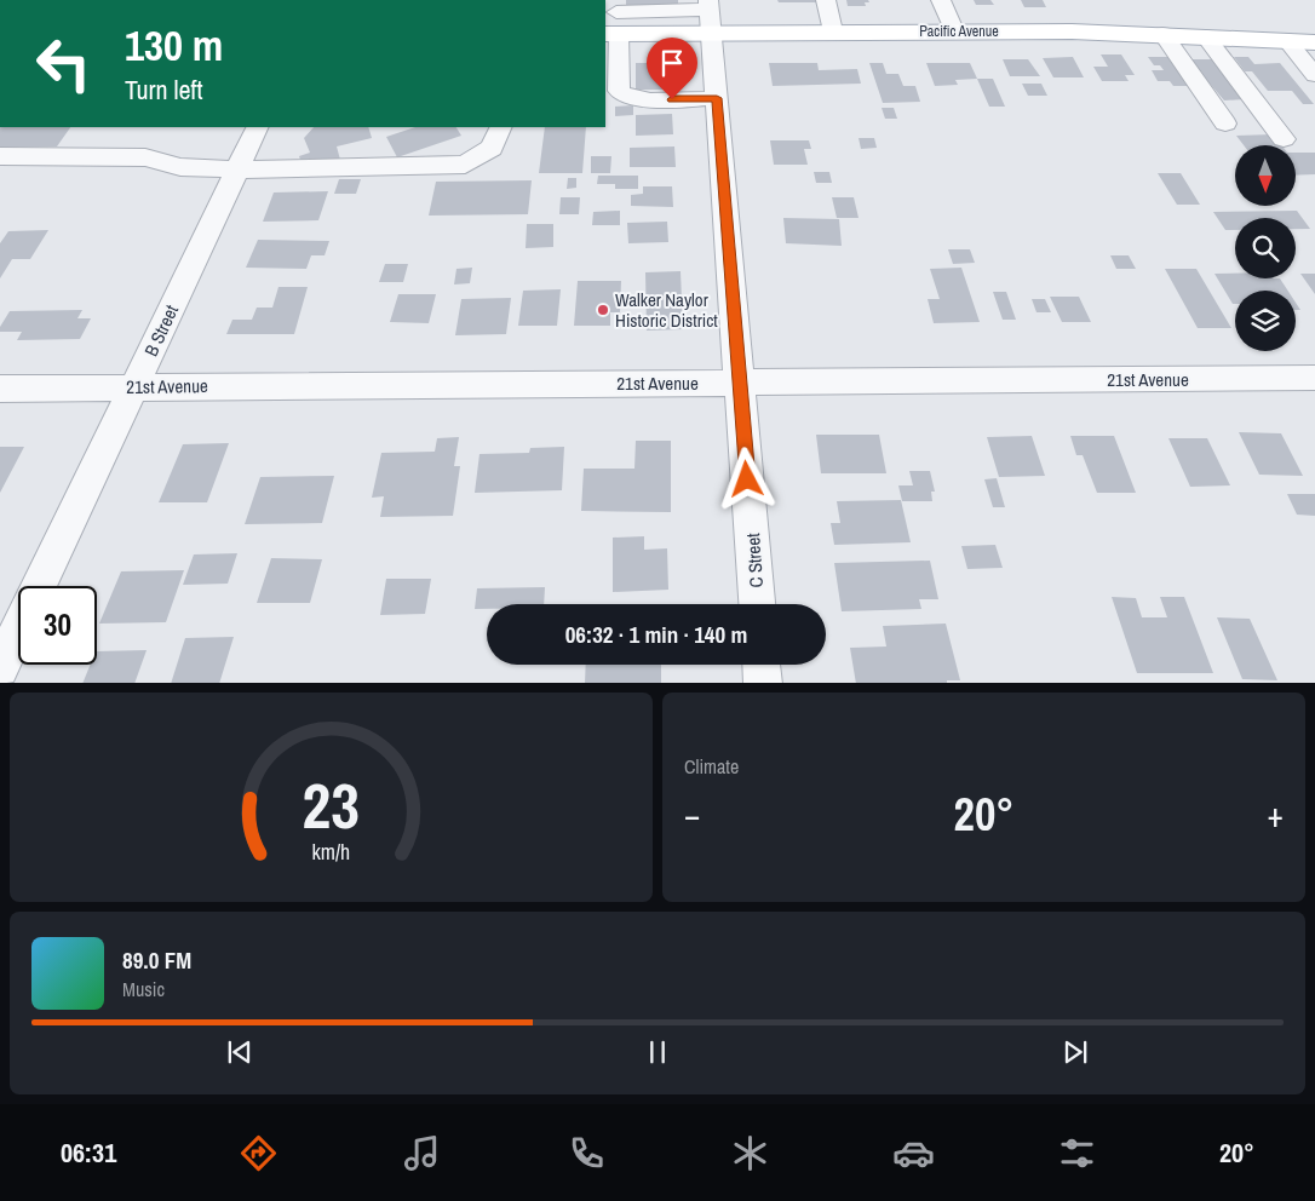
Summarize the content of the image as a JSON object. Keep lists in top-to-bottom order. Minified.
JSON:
{"streets":{"main road":["Pacific Avenue"],"street":["B Street","21st Avenue","C Street"]},"crossings":[["Pacific Avenue","C Street"],["B Street","21st Avenue"],["21st Avenue","C Street"]],"places":["Walker Naylor Historic District"],"north":"bottom","page":{"turn":["130 m","Turn left"],"limit":"30","trip":"06:32 · 1 min · 140 m","tile":"Climate","heat":["−","20°","+"],"song":["89.0 FM","Music"],"tabs":["06:31","20°"],"gauge":["23","km/h"]}}
